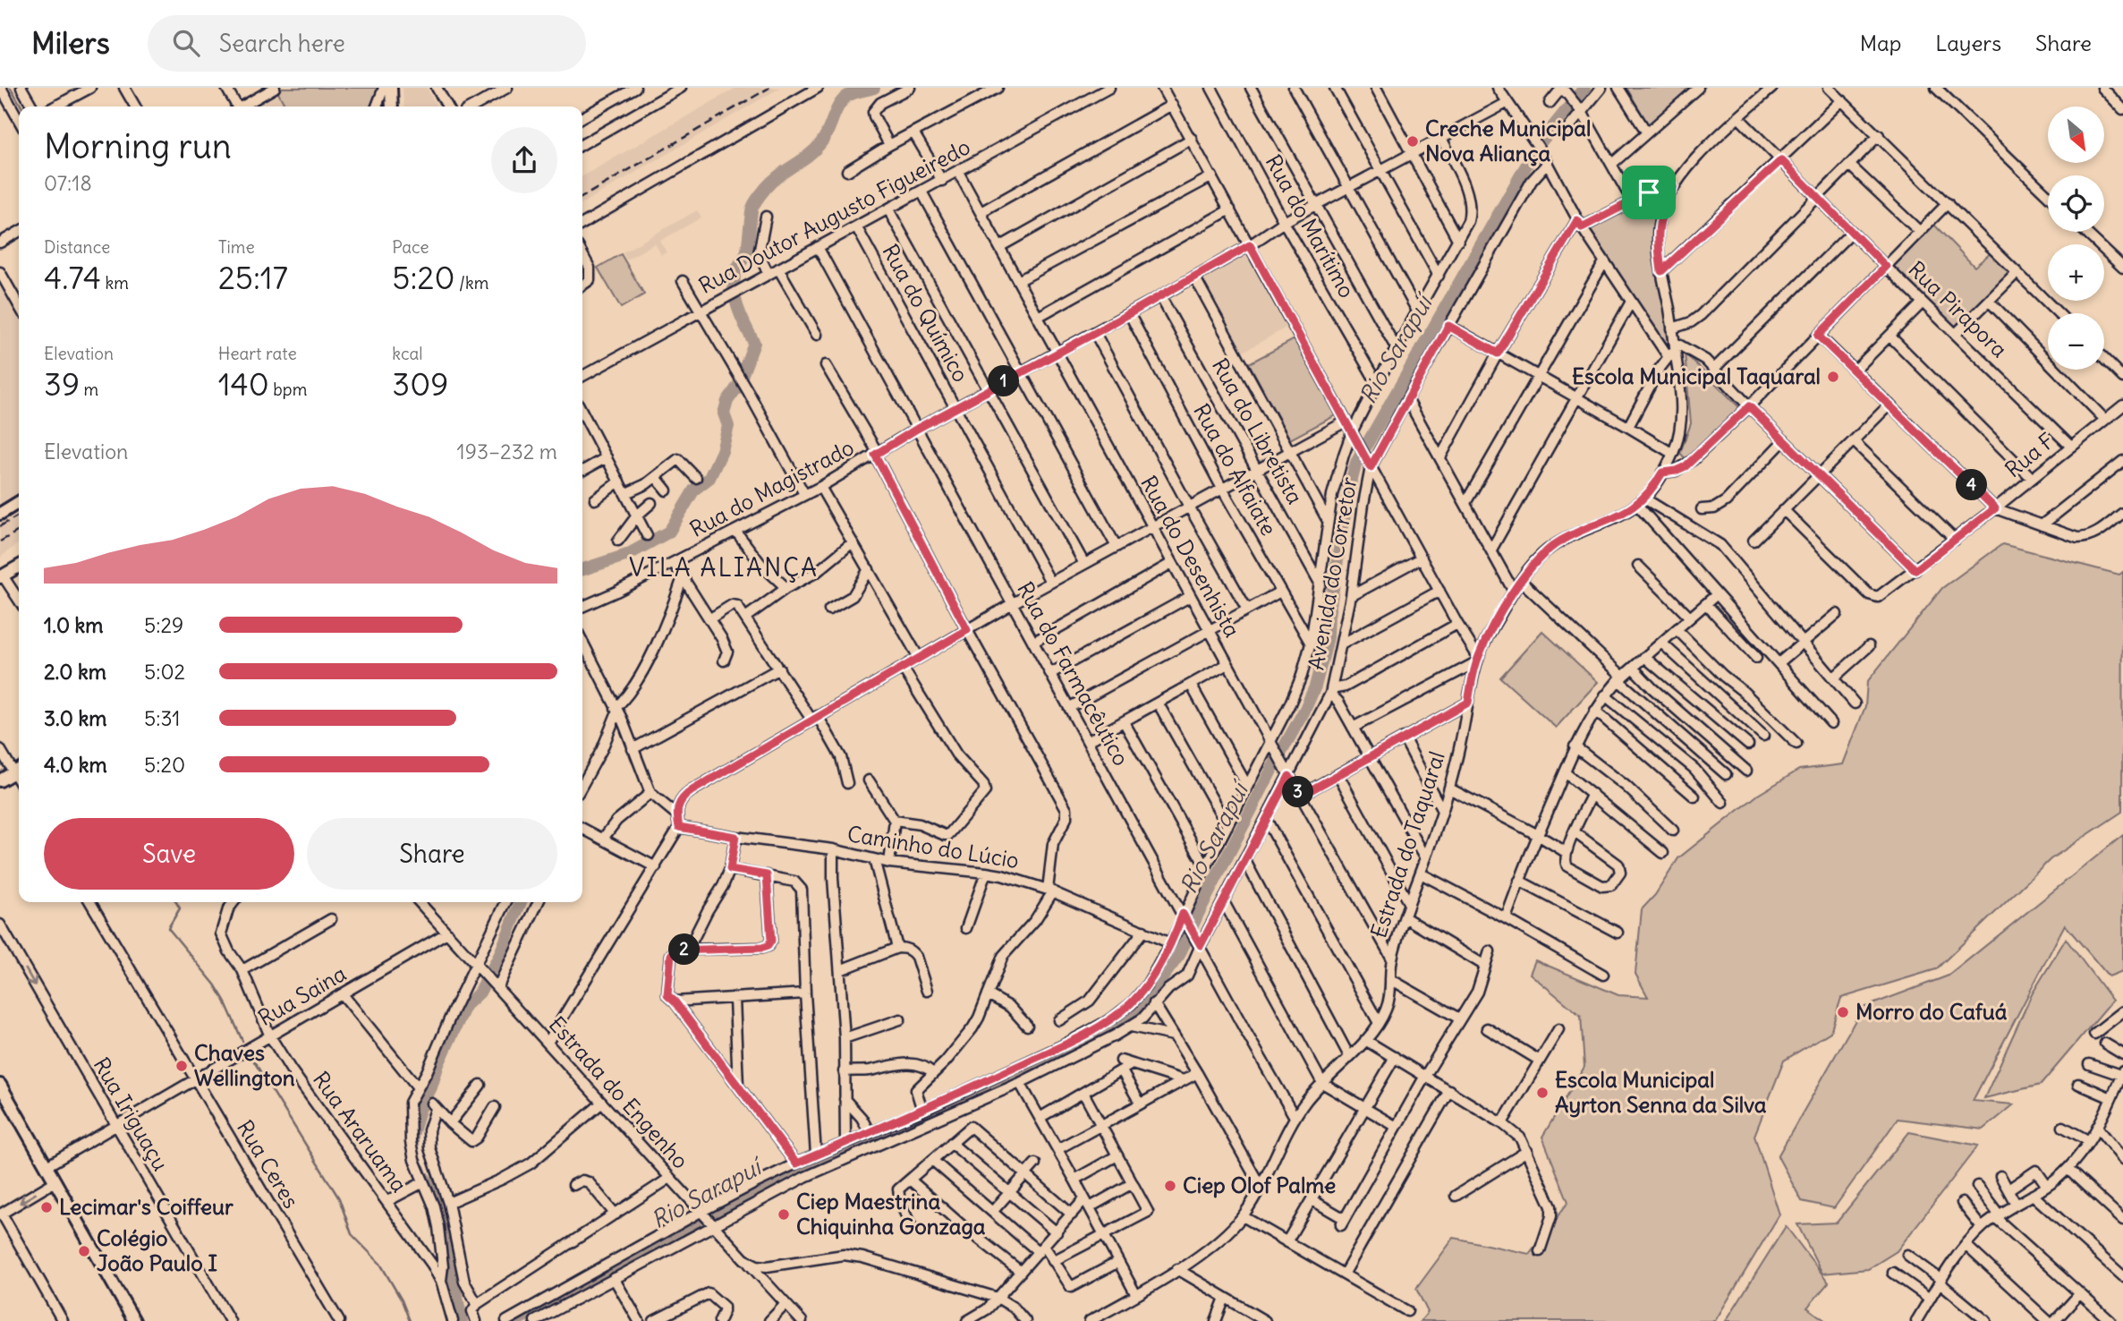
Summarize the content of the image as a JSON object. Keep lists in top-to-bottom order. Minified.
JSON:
{"streets":{"street":["Rua Doutor Augusto Figueiredo","Rua do Marítimo","Rua Pirapora","Rua do Químico","Rua do Libretista","Rua F","Rua do Alfaiate","Rua do Magistrado","Rua do Desenhista","Avenida do Corretor","Rua do Farmacêutico","Estrada do Taquaral","Caminho do Lúcio","Rua Saina","Estrada do Engenho","Rua Iriguaçu","Rua Araruama","Rua Ceres"]},"crossings":[["Rua Doutor Augusto Figueiredo","Rua do Químico"],["Rua Doutor Augusto Figueiredo","Rua do Desenhista"],["Rua Doutor Augusto Figueiredo","Rua do Farmacêutico"],["Rua do Marítimo","Rua do Magistrado"],["Rua do Marítimo","Avenida do Corretor"],["Rua Pirapora","Rua F"],["Rua Pirapora","Estrada do Taquaral"],["Rua do Químico","Rua do Magistrado"],["Rua do Libretista","Rua do Magistrado"],["Rua do Libretista","Avenida do Corretor"],["Rua do Alfaiate","Rua do Magistrado"],["Rua do Alfaiate","Avenida do Corretor"],["Rua do Magistrado","Rua do Desenhista"],["Rua do Magistrado","Avenida do Corretor"],["Rua do Magistrado","Rua do Farmacêutico"],["Rua do Desenhista","Avenida do Corretor"],["Rua do Desenhista","Estrada do Taquaral"],["Avenida do Corretor","Rua do Farmacêutico"],["Avenida do Corretor","Caminho do Lúcio"],["Avenida do Corretor","Estrada do Engenho"],["Rua do Farmacêutico","Estrada do Taquaral"],["Rua Saina","Estrada do Engenho"],["Rua Saina","Rua Iriguaçu"],["Rua Saina","Rua Araruama"],["Rua Saina","Rua Ceres"]],"one_way":["Rua Iriguaçu"],"districts":["VILA ALIANÇA"],"water":["Rio Sarapuí"],"places":["Creche Municipal Nova Aliança","Escola Municipal Taquaral","Morro do Cafuá","Chaves Wellington","Escola Municipal Ayrton Senna da Silva","Ciep Olof Palme","Lecimar's Coiffeur","Ciep Maestrina Chiquinha Gonzaga","Colégio João Paulo I"],"north":"bottom right","page":{"header":"Milers","search":"Search here","nav":["Map","Layers","Share"],"map_buttons":["+","−"],"heading":["Morning run","07:18"],"stats":[["Distance","4.74 km"],["Time","25:17"],["Pace","5:20 /km"],["Elevation","39 m"],["Heart rate","140 bpm"],["kcal","309"]],"pins":["1","4","3","2"],"chart":["Elevation","193–232 m"],"list":[{"name":"1.0 km","note":"5:29"},{"name":"2.0 km","note":"5:02"},{"name":"3.0 km","note":"5:31"},{"name":"4.0 km","note":"5:20"}],"buttons":["Save","Share"]}}
